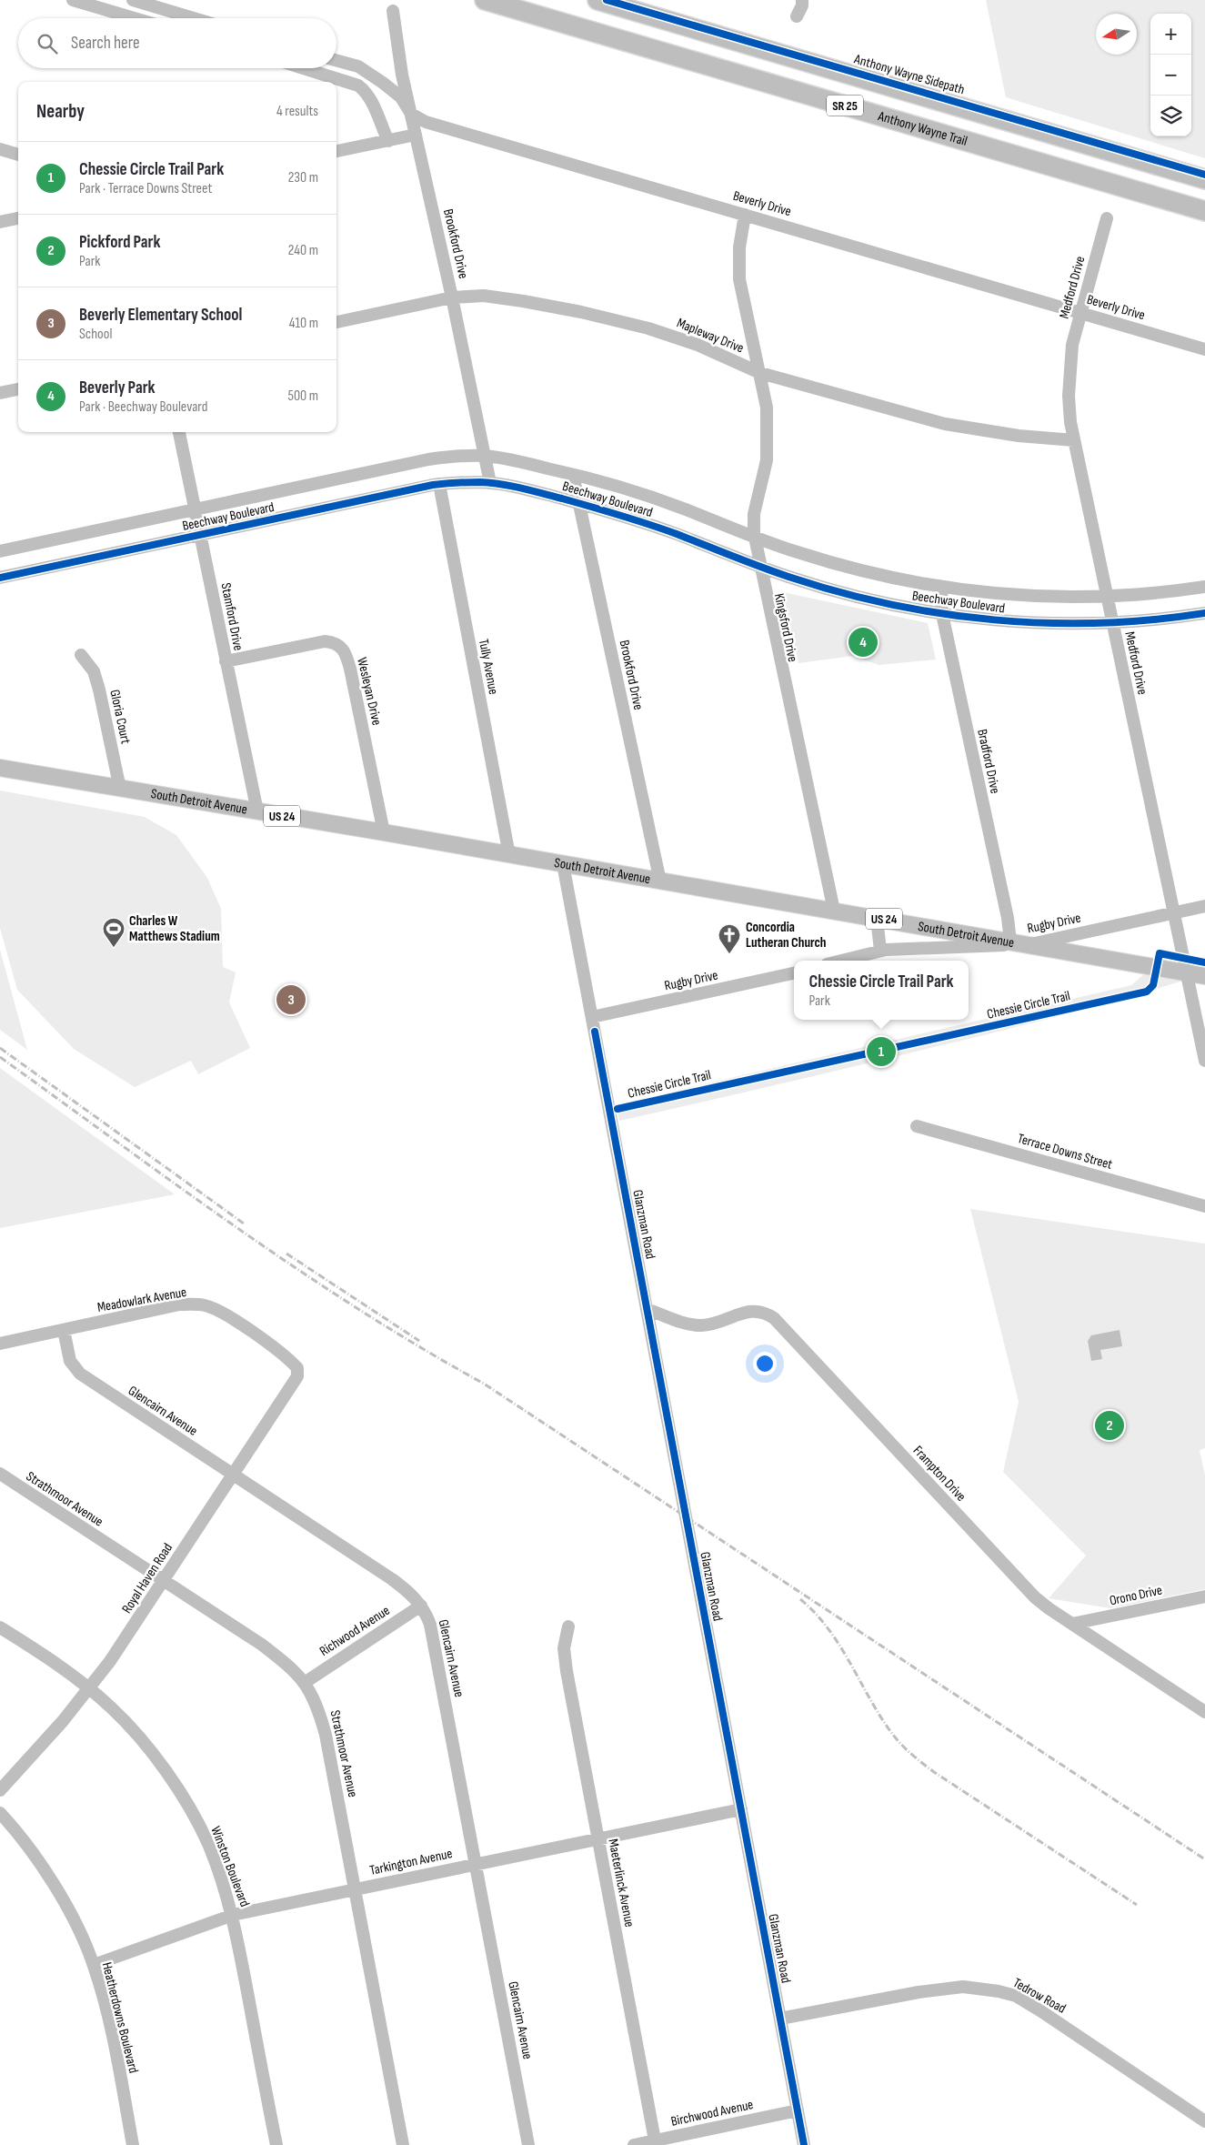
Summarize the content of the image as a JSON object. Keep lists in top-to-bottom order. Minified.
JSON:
{"streets":{"highway":["SR 25","Anthony Wayne Trail"],"main road":["South Detroit Avenue","US 24"],"street":["Beverly Drive","Brookford Drive","Medford Drive","Mapleway Drive","Beechway Boulevard","Stamford Drive","Kingsford Drive","Tully Avenue","Wesleyan Drive","Gloria Court","Bradford Drive","Rugby Drive","Terrace Downs Street","Glanzman Road","Meadowlark Avenue","Glencairn Avenue","Frampton Drive","Strathmoor Avenue","Royal Haven Road","Orono Drive","Richwood Avenue","Tarkington Avenue","Winston Boulevard","Maeterlinck Avenue","Tedrow Road","Heatherdowns Boulevard","Birchwood Avenue"],"cycle path":["Anthony Wayne Sidepath","Chessie Circle Trail"]},"crossings":[["Beverly Drive","Brookford Drive"],["Beverly Drive","Medford Drive"],["Beverly Drive","Kingsford Drive"],["Brookford Drive","Mapleway Drive"],["Brookford Drive","Beechway Boulevard"],["Brookford Drive","South Detroit Avenue"],["Medford Drive","Mapleway Drive"],["Medford Drive","Beechway Boulevard"],["Medford Drive","South Detroit Avenue"],["Medford Drive","Rugby Drive"],["Mapleway Drive","Kingsford Drive"],["Beechway Boulevard","Stamford Drive"],["Beechway Boulevard","Kingsford Drive"],["Beechway Boulevard","Tully Avenue"],["Beechway Boulevard","Bradford Drive"],["Stamford Drive","Wesleyan Drive"],["Stamford Drive","South Detroit Avenue"],["Kingsford Drive","South Detroit Avenue"],["Tully Avenue","South Detroit Avenue"],["Wesleyan Drive","South Detroit Avenue"],["Gloria Court","South Detroit Avenue"],["Bradford Drive","South Detroit Avenue"],["South Detroit Avenue","Rugby Drive"],["South Detroit Avenue","Glanzman Road"],["Rugby Drive","Glanzman Road"],["Glanzman Road","Frampton Drive"],["Glanzman Road","Tarkington Avenue"],["Glanzman Road","Tedrow Road"],["Glanzman Road","Birchwood Avenue"],["Meadowlark Avenue","Glencairn Avenue"],["Meadowlark Avenue","Royal Haven Road"],["Glencairn Avenue","Royal Haven Road"],["Glencairn Avenue","Richwood Avenue"],["Glencairn Avenue","Tarkington Avenue"],["Frampton Drive","Orono Drive"],["Strathmoor Avenue","Royal Haven Road"],["Strathmoor Avenue","Richwood Avenue"],["Strathmoor Avenue","Tarkington Avenue"],["Royal Haven Road","Winston Boulevard"],["Tarkington Avenue","Winston Boulevard"],["Tarkington Avenue","Maeterlinck Avenue"],["Tarkington Avenue","Heatherdowns Boulevard"],["Maeterlinck Avenue","Birchwood Avenue"]],"places":{"sports":["Charles W Matthews Stadium"],"church":["Concordia Lutheran Church"]},"north":"left","page":{"map_buttons":["+","−"],"search":"Search here","heading":["Nearby","4 results"],"list":[{"mark":"1","name":"Chessie Circle Trail Park","note":"Park · Terrace Downs Street","value":"230 m"},{"mark":"2","name":"Pickford Park","note":"Park","value":"240 m"},{"mark":"3","name":"Beverly Elementary School","note":"School","value":"410 m"},{"mark":"4","name":"Beverly Park","note":"Park · Beechway Boulevard","value":"500 m"}],"pins":["4","3","1","2"],"popup":["Chessie Circle Trail Park","Park"]}}
